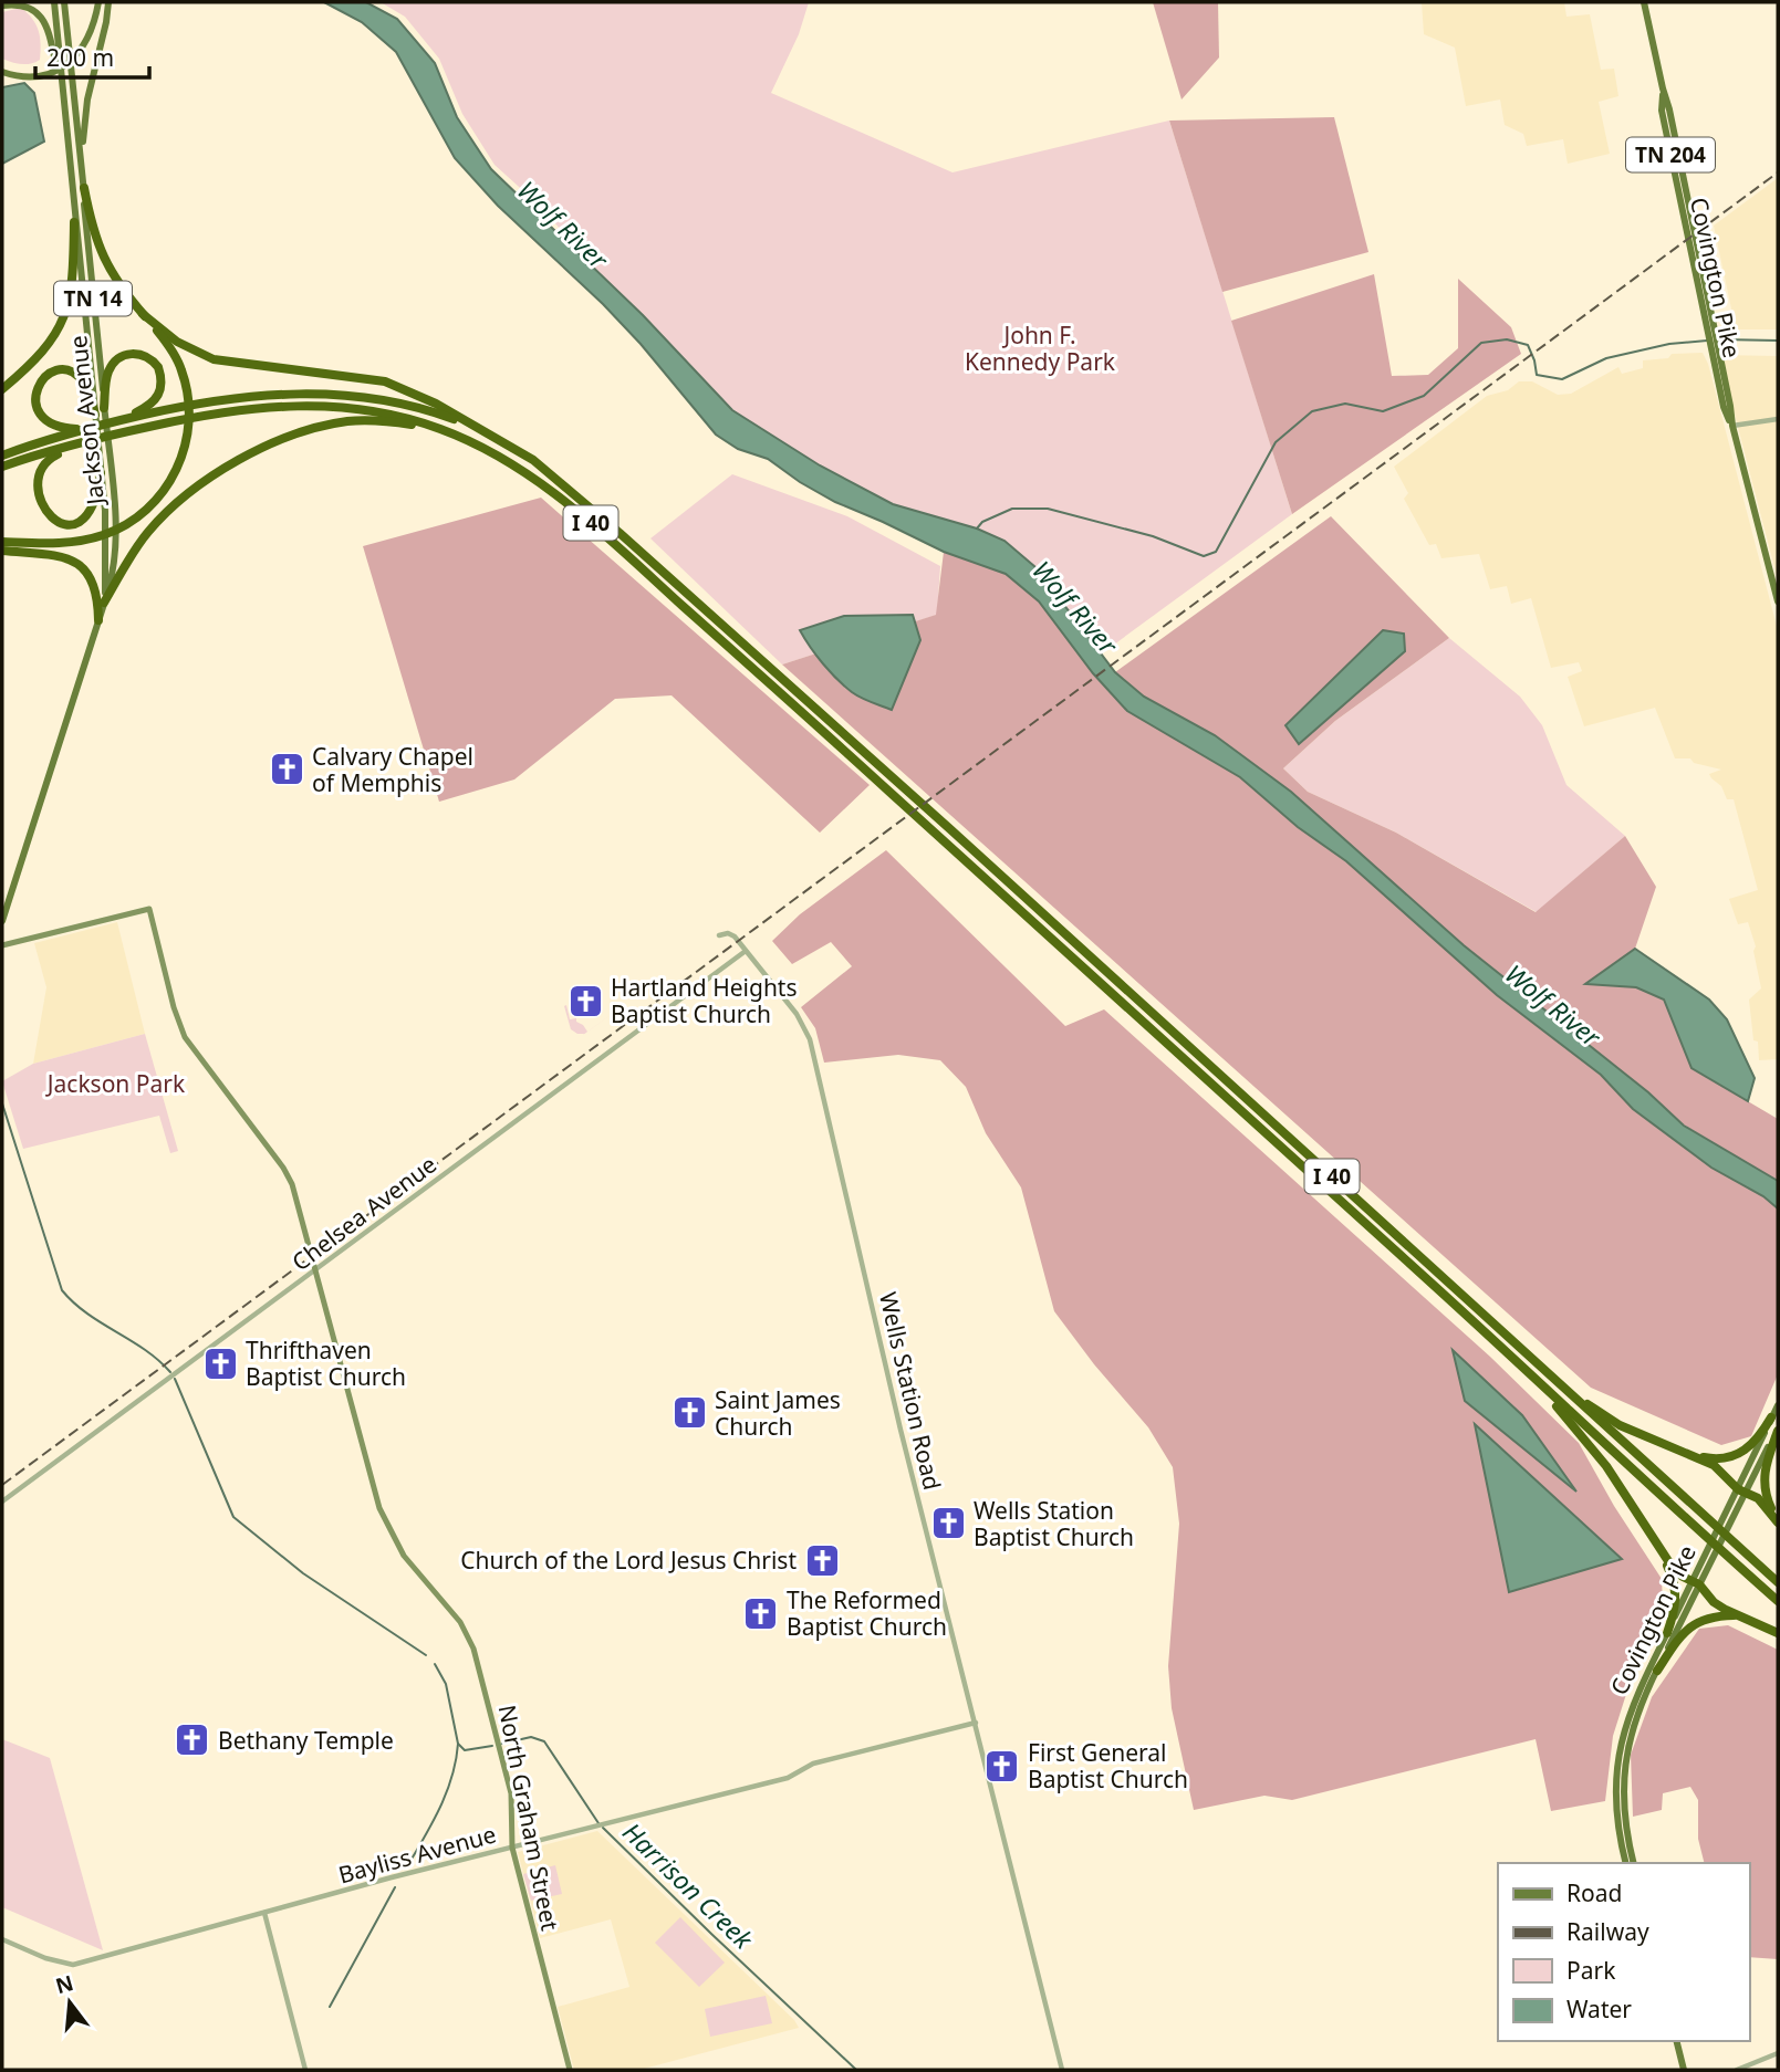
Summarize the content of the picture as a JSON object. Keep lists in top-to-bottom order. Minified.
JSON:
{"streets":{"highway":["I 40"],"main road":["TN 204","Covington Pike","TN 14","Jackson Avenue","North Graham Street"],"street":["Chelsea Avenue","Wells Station Road","Bayliss Avenue"]},"crossings":[["TN 14","Jackson Avenue"],["Chelsea Avenue","Wells Station Road"],["Chelsea Avenue","North Graham Street"],["Wells Station Road","Bayliss Avenue"],["North Graham Street","Bayliss Avenue"]],"water":["Wolf River","Harrison Creek"],"parks":["John F. Kennedy Park","Jackson Park"],"places":{"church":["Calvary Chapel of Memphis","Hartland Heights Baptist Church","Thrifthaven Baptist Church","Saint James Church","Wells Station Baptist Church","Church of the Lord Jesus Christ","The Reformed Baptist Church","Bethany Temple","First General Baptist Church"]},"legend":["Road","Railway","Park","Water"],"scale_bar":"200 m","north":"top"}
